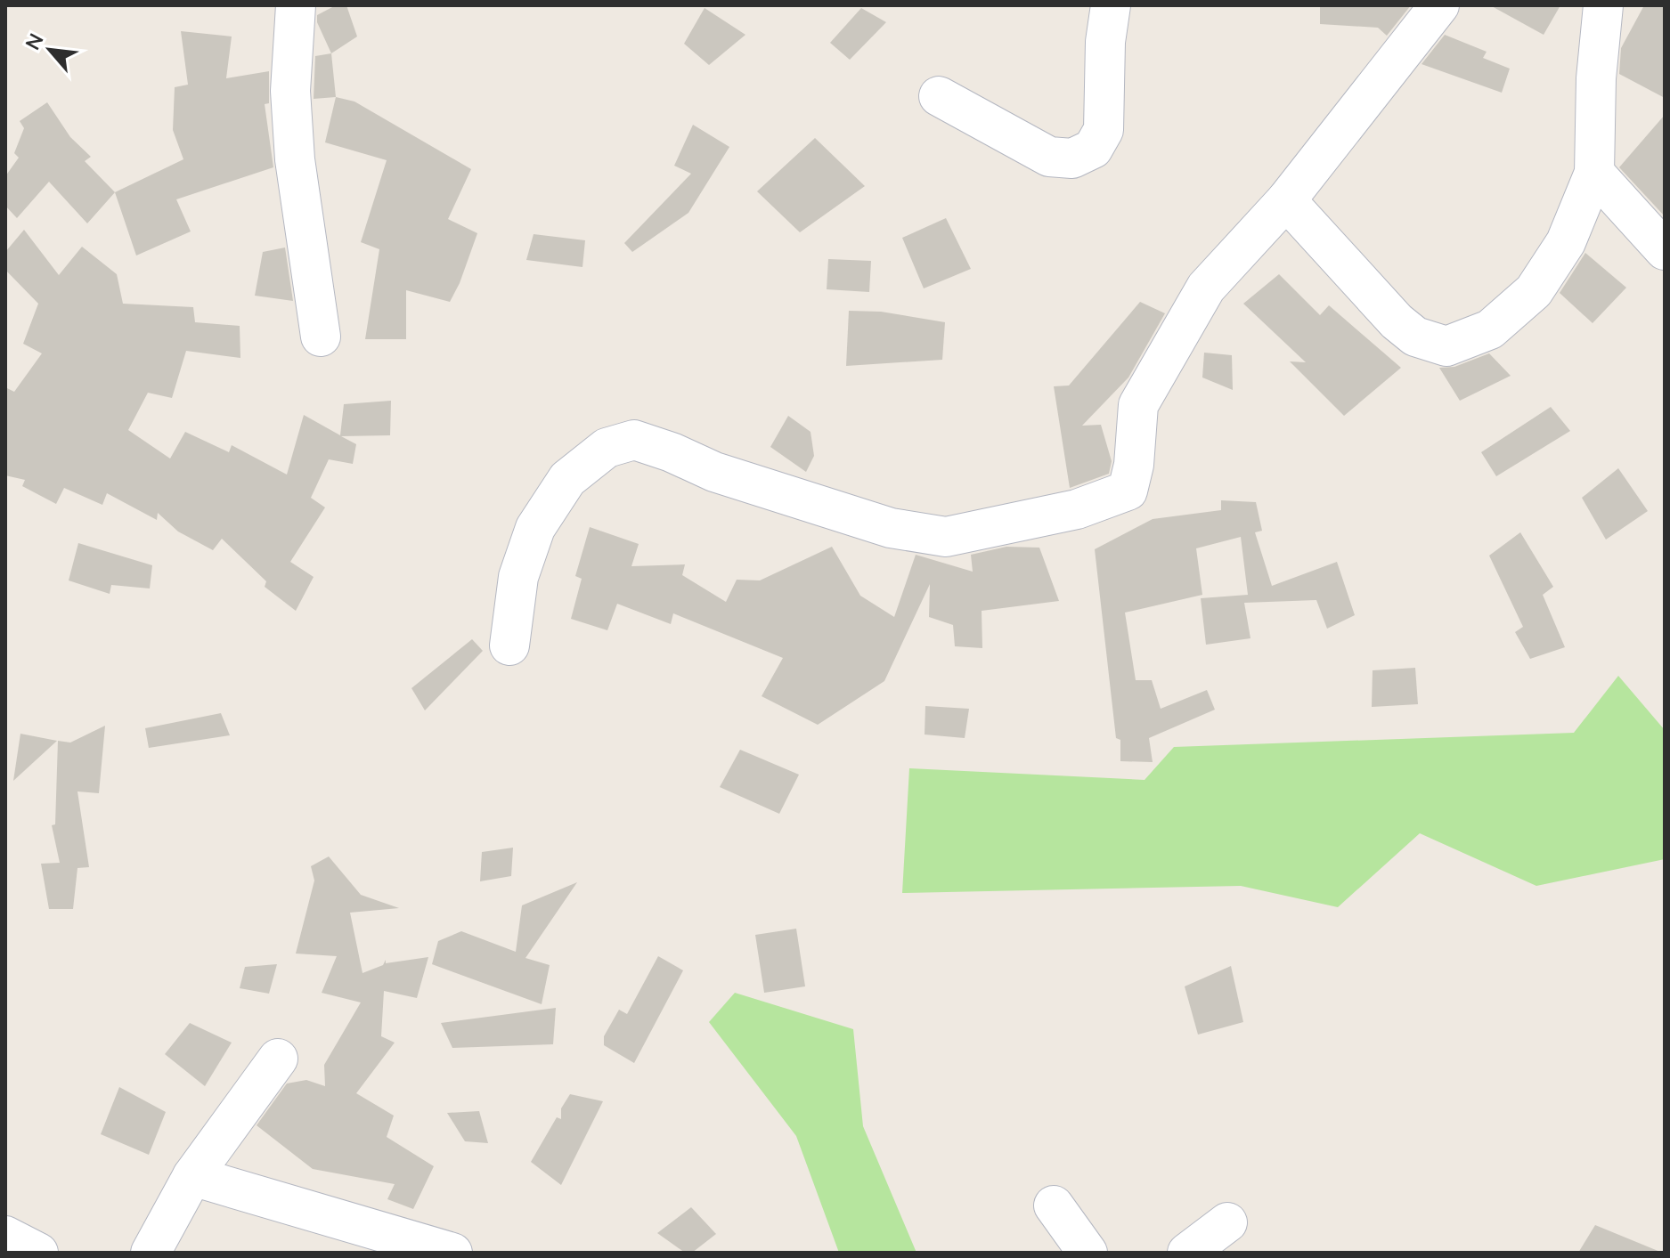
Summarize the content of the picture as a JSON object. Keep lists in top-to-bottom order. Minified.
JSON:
{"north":"top left"}
